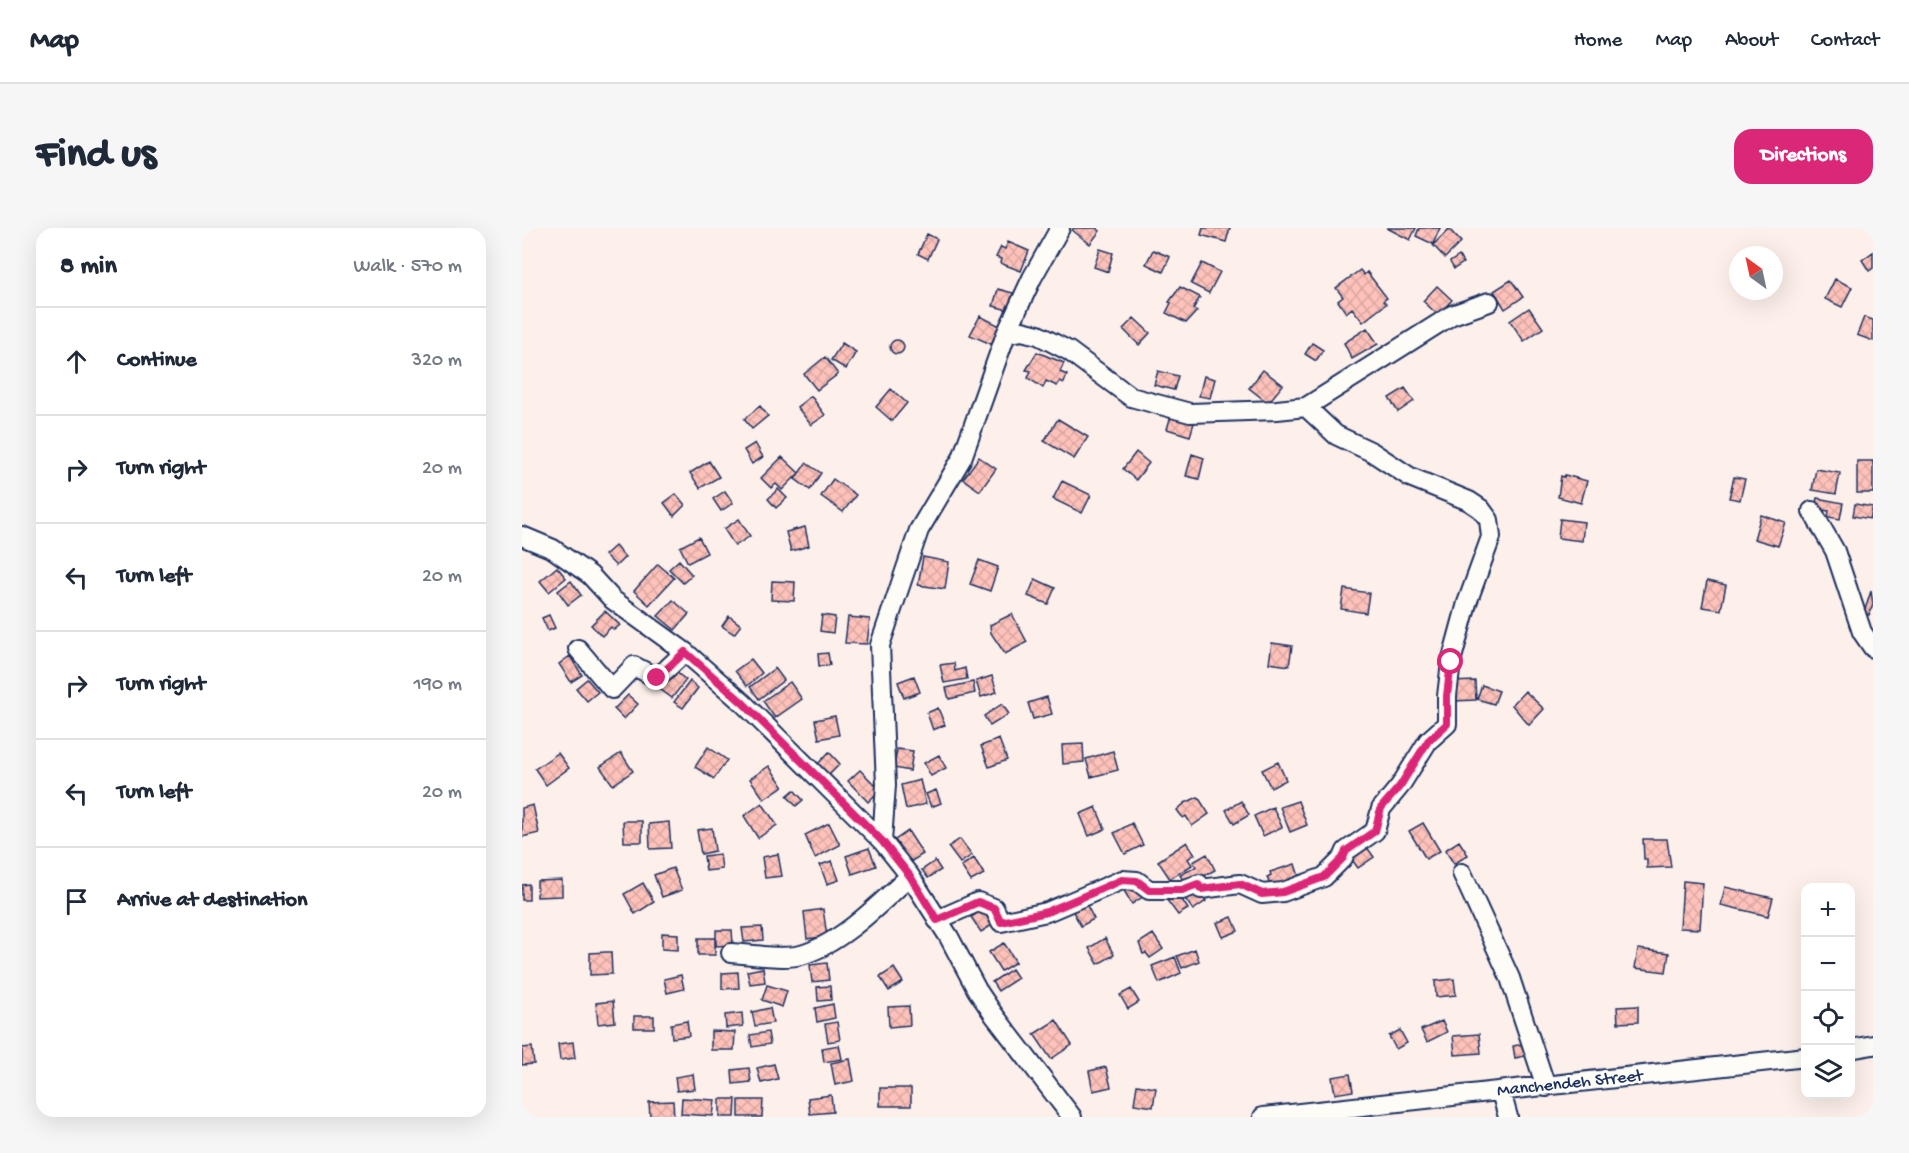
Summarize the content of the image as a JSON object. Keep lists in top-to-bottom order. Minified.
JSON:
{"streets":{"street":["Manchendeh Street"]},"north":"top left","page":{"header":"Map","nav":["Home","Map","About","Contact"],"buttons":"Directions","title":"Find us","heading":["8 min","Walk · 570 m"],"list":[["Continue","320 m"],["Turn right","20 m"],["Turn left","20 m"],["Turn right","190 m"],["Turn left","20 m"],"Arrive at destination"],"map_buttons":["+","−"]}}
